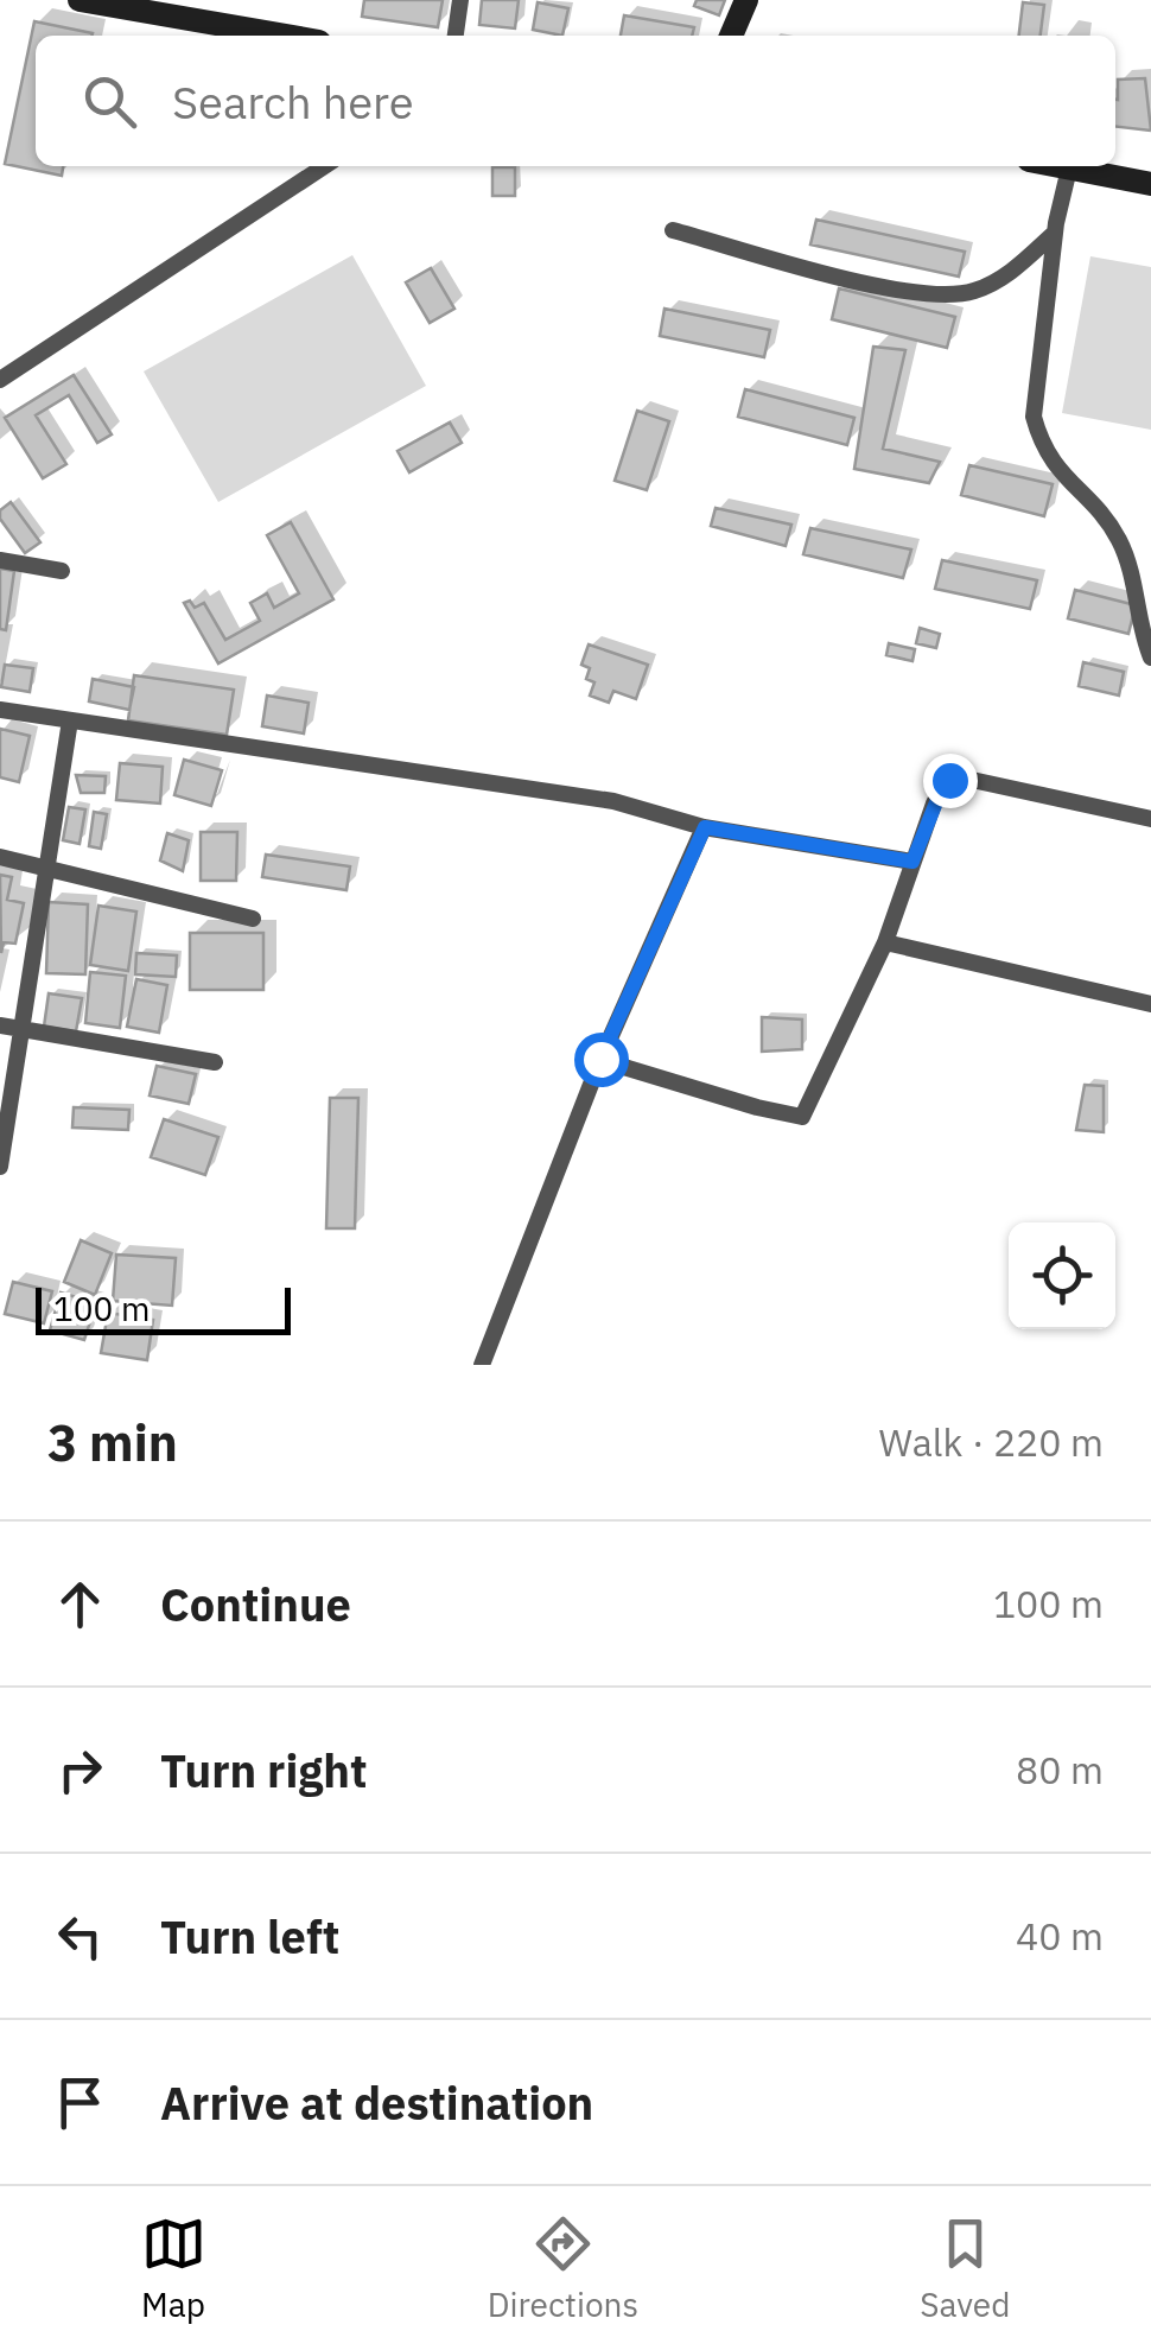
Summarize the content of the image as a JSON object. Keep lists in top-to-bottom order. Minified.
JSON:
{"scale_bar":"100 m","page":{"search":"Search here","scale":"100 m","heading":["3 min","Walk · 220 m"],"list":[["Continue","100 m"],["Turn right","80 m"],["Turn left","40 m"],"Arrive at destination"],"nav":["Map","Directions","Saved"]}}
